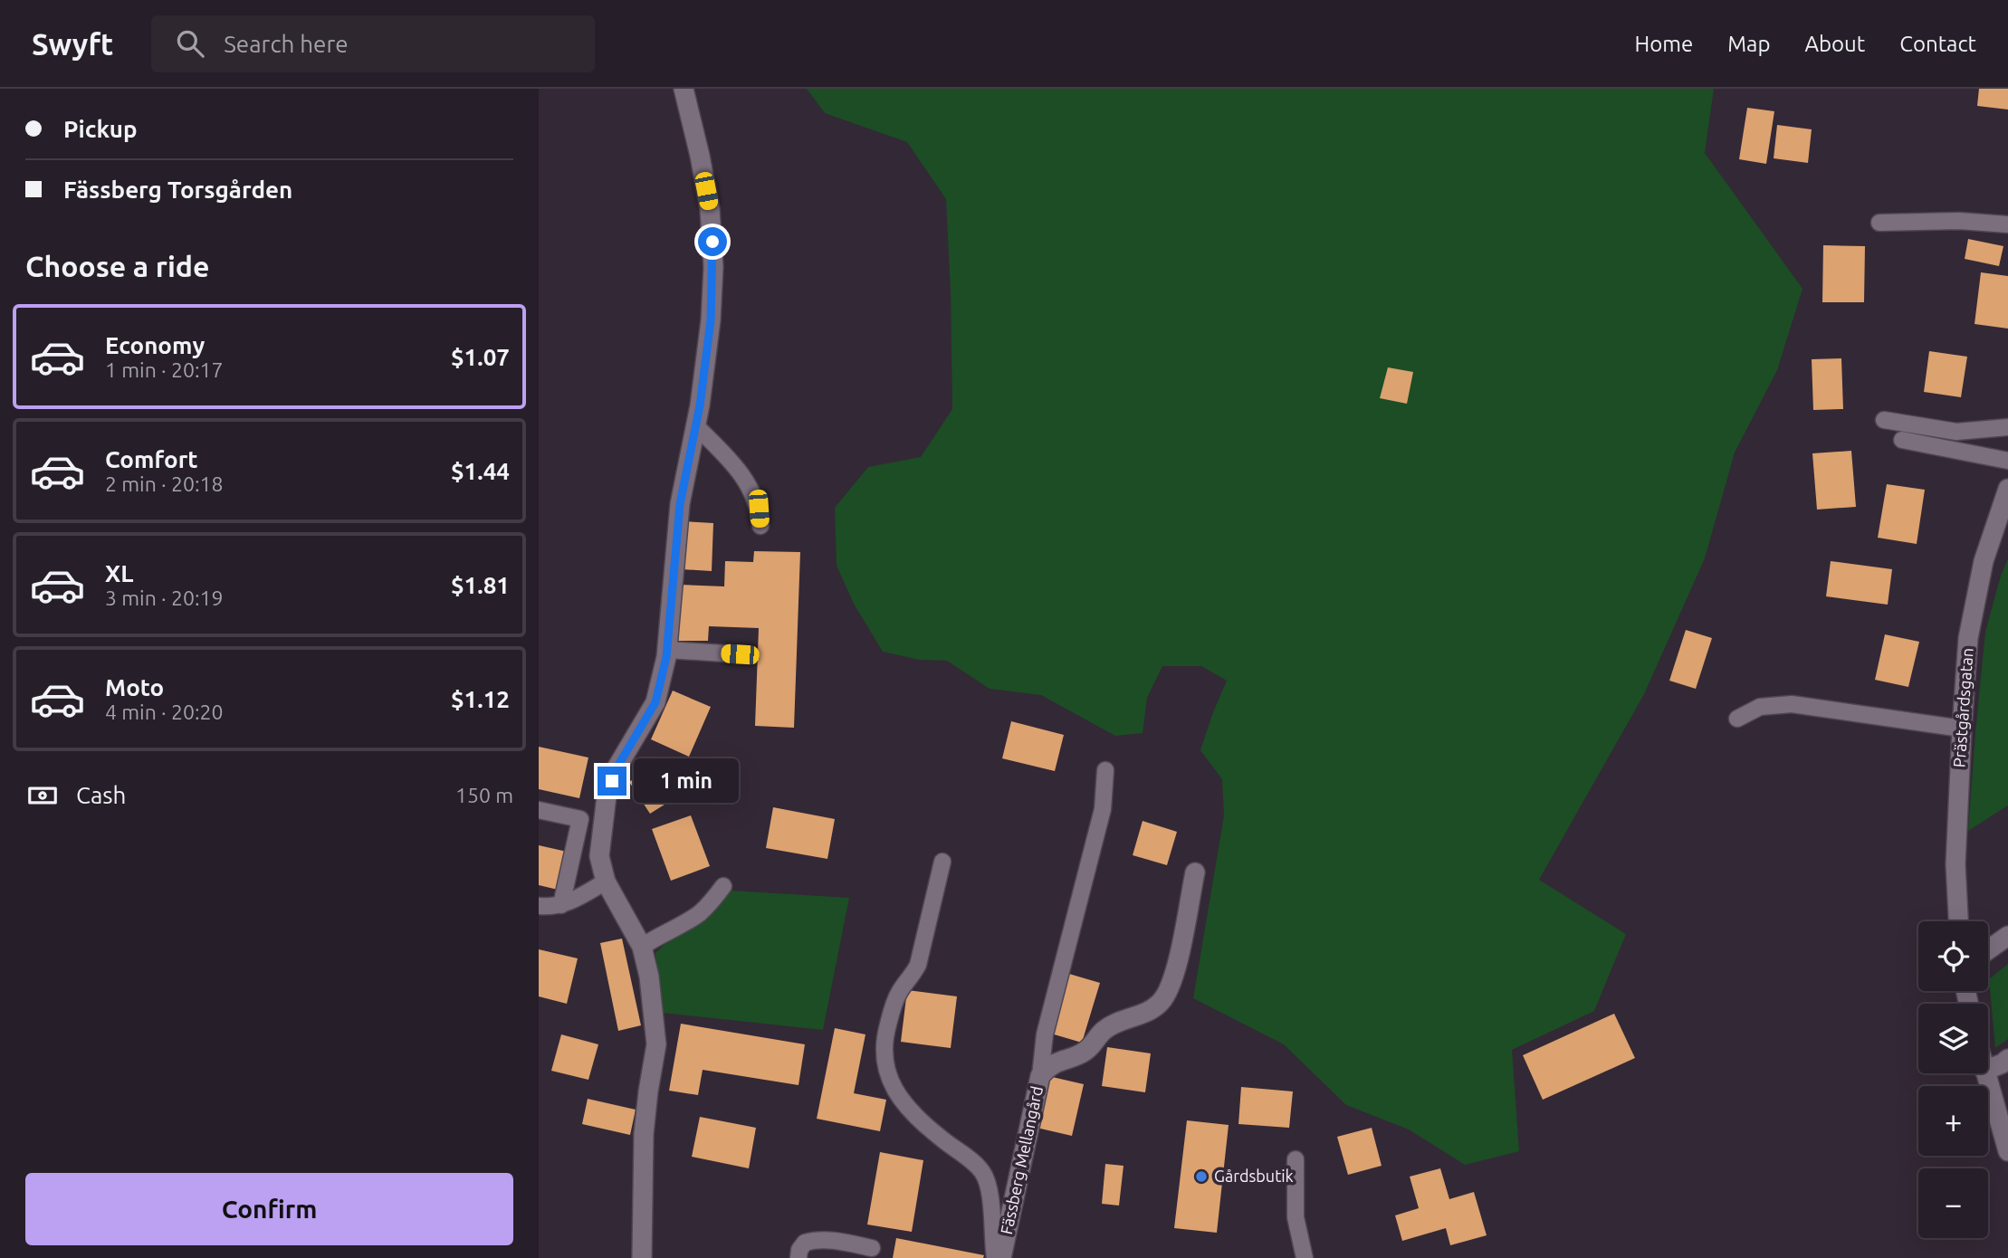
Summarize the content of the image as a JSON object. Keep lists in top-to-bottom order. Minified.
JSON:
{"streets":{"street":["Prästgårdsgatan","Fässberg Mellangård"]},"places":["Gårdsbutik"],"page":{"header":"Swyft","search":"Search here","nav":["Home","Map","About","Contact"],"banner":["Pickup","Fässberg Torsgården"],"heading":"Choose a ride","list":[{"name":"Economy","note":"1 min · 20:17","value":"$1.07"},{"name":"Comfort","note":"2 min · 20:18","value":"$1.44"},{"name":"XL","note":"3 min · 20:19","value":"$1.81"},{"name":"Moto","note":"4 min · 20:20","value":"$1.12"}],"bubble":"1 min","pay":["Cash","150 m"],"map_buttons":["+","−"],"buttons":"Confirm"}}
